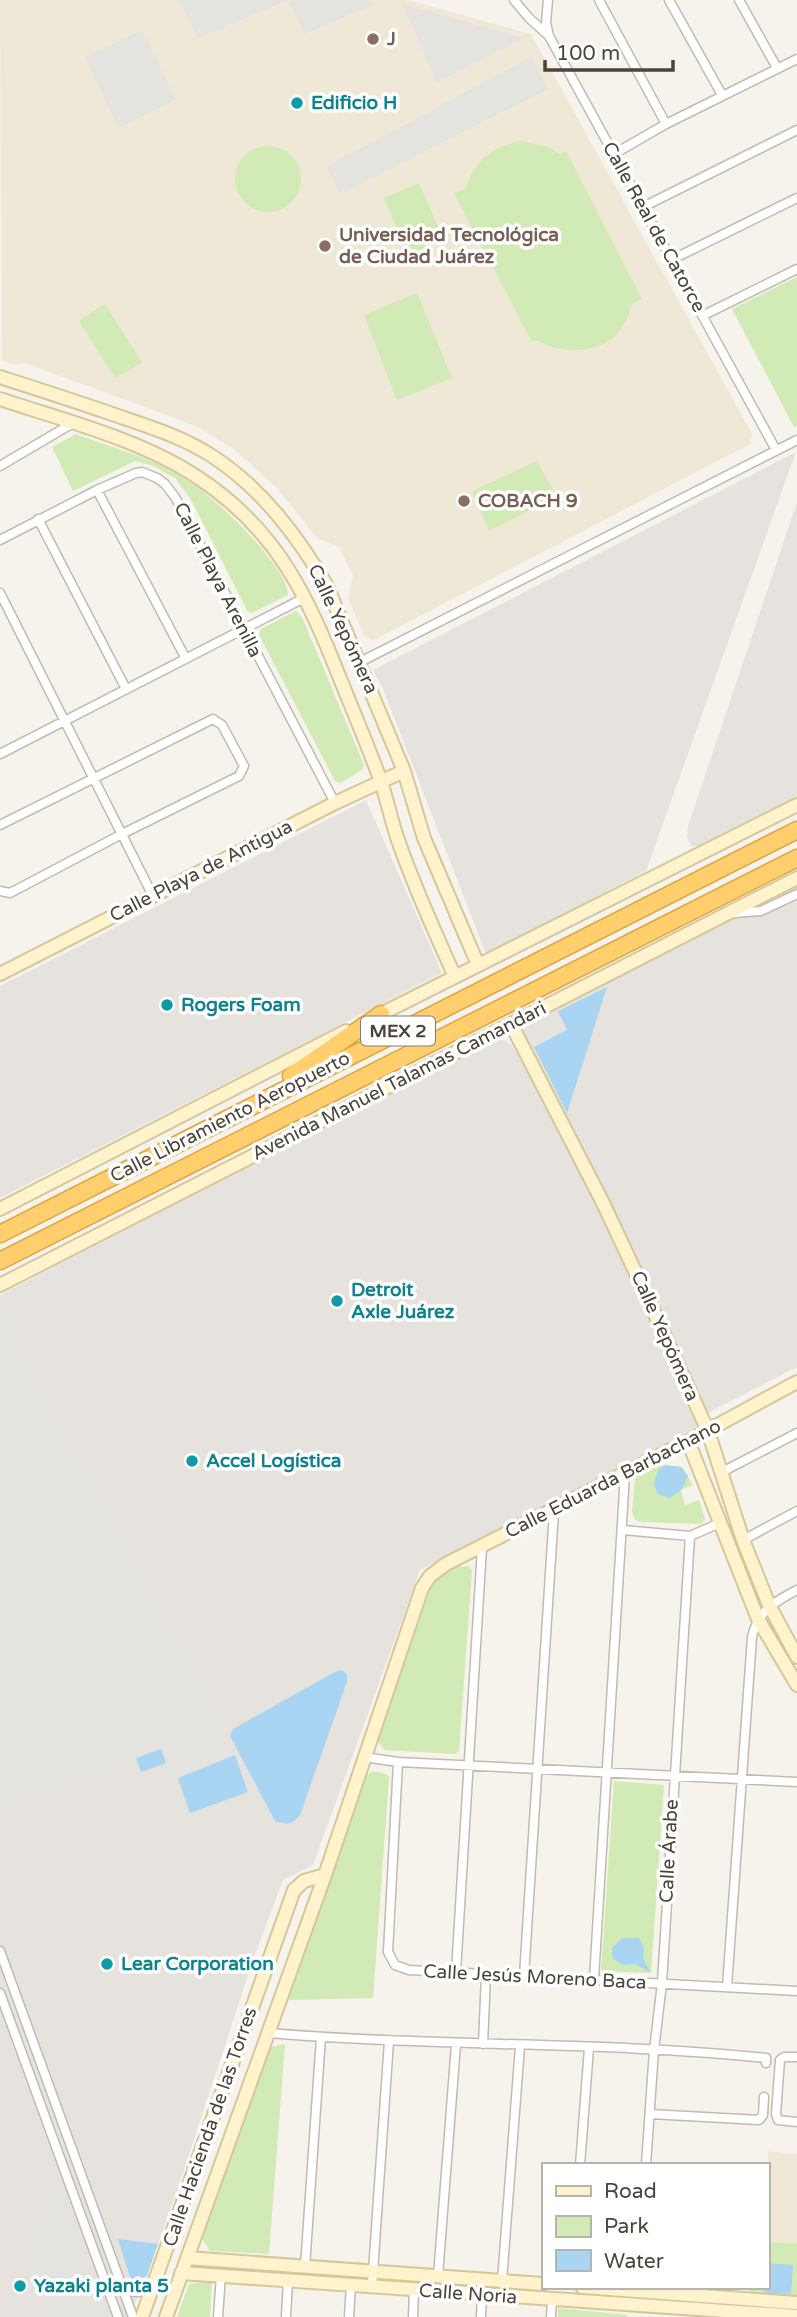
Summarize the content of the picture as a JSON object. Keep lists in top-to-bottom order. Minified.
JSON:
{"streets":{"highway":["MEX 2","Calle Libramiento Aeropuerto"],"main road":["Calle Yepómera","Calle Playa de Antigua","Avenida Manuel Talamas Camandari","Calle Eduarda Barbachano","Calle Hacienda de las Torres","Calle Noria"],"street":["Calle Real de Catorce","Calle Playa Arenilla","Calle Árabe","Calle Jesús Moreno Baca"]},"crossings":[["Calle Playa Arenilla","Calle Playa de Antigua"],["Calle Yepómera","Calle Playa de Antigua"],["Calle Yepómera","Avenida Manuel Talamas Camandari"],["Calle Yepómera","Calle Eduarda Barbachano"],["Calle Eduarda Barbachano","Calle Hacienda de las Torres"],["Calle Árabe","Calle Jesús Moreno Baca"],["Calle Hacienda de las Torres","Calle Noria"]],"places":["J","Edificio H","Universidad Tecnológica de Ciudad Juárez","COBACH 9","Rogers Foam","Detroit Axle Juárez","Accel Logística","Lear Corporation","Yazaki planta 5"],"legend":["Road","Park","Water"],"scale_bar":"100 m"}
